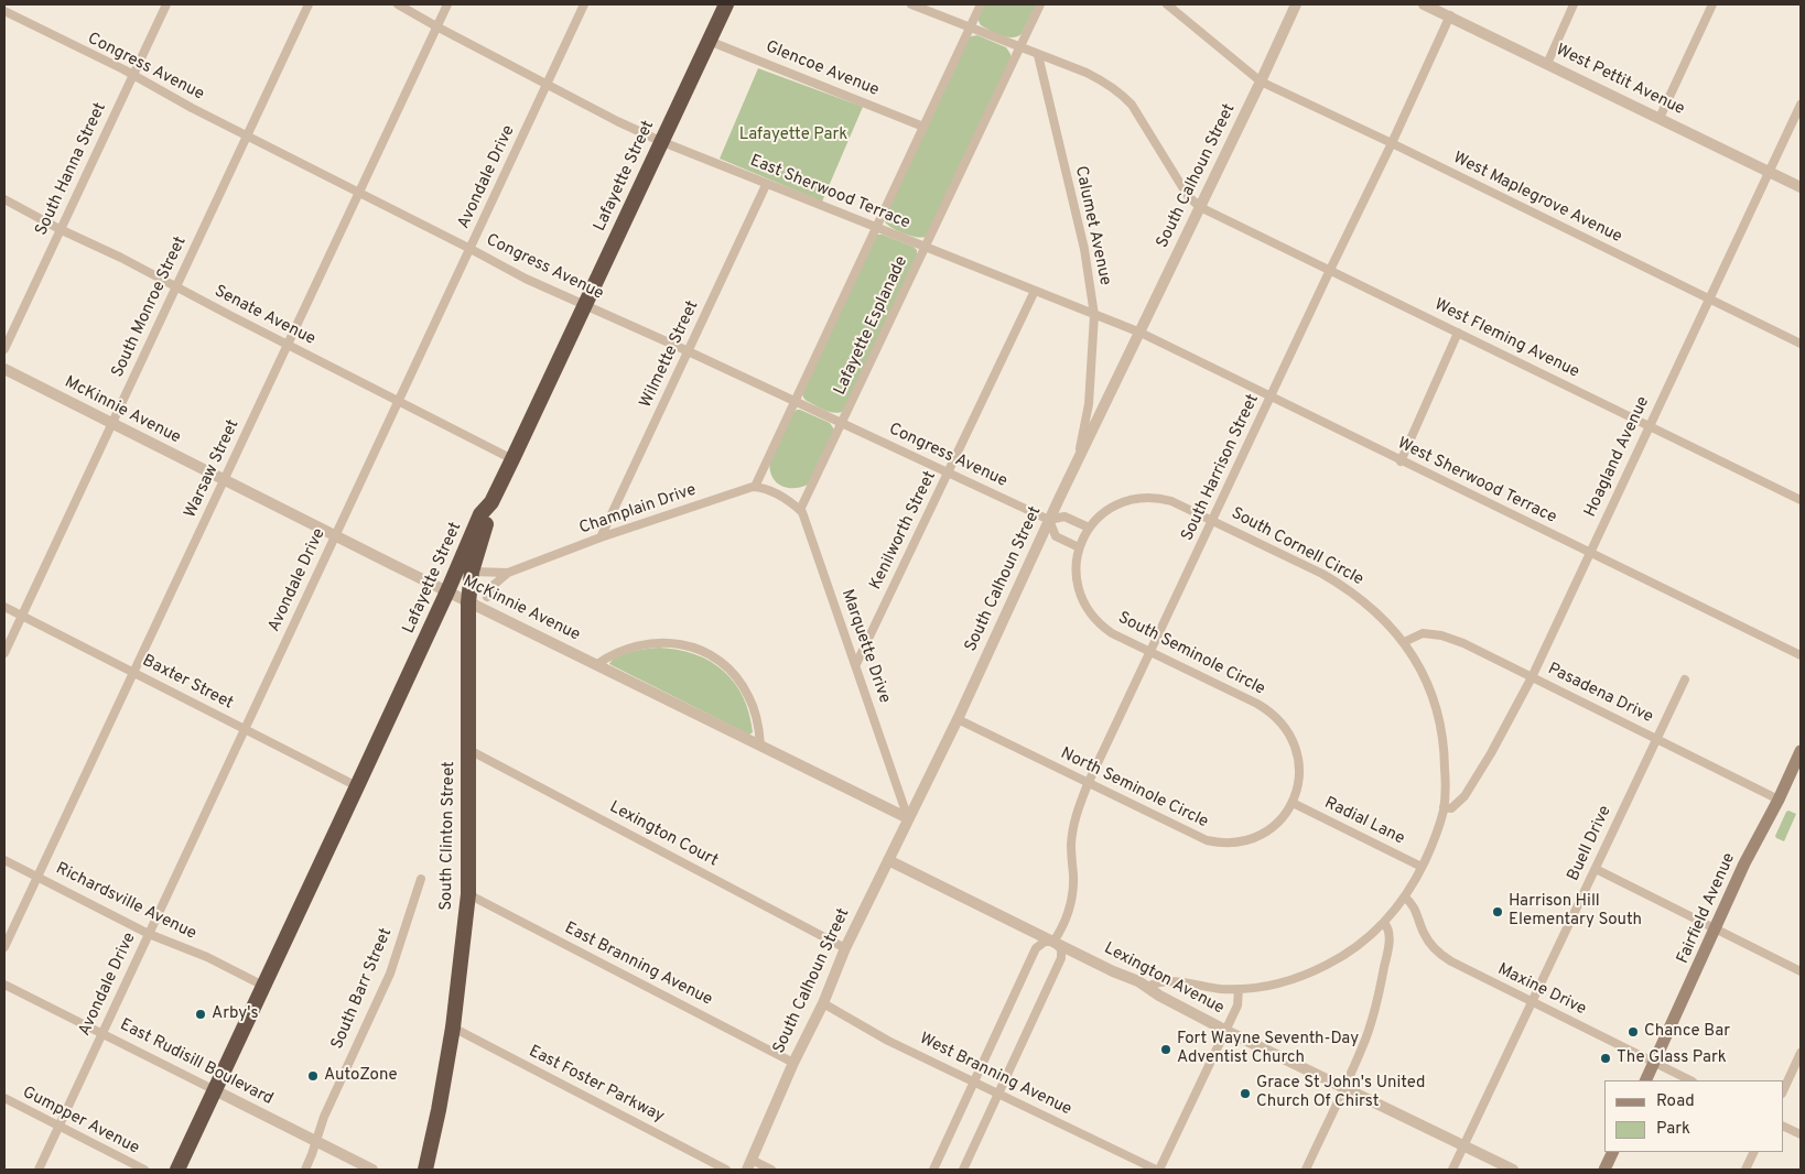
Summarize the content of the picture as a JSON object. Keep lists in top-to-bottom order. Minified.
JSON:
{"streets":{"highway":["Lafayette Street","South Clinton Street"],"main road":["Fairfield Avenue"],"street":["Congress Avenue","Glencoe Avenue","West Pettit Avenue","South Hanna Street","South Calhoun Street","Avondale Drive","East Sherwood Terrace","West Maplegrove Avenue","Calumet Avenue","South Monroe Street","Senate Avenue","Lafayette Esplanade","West Fleming Avenue","Wilmette Street","McKinnie Avenue","Hoagland Avenue","South Harrison Street","Warsaw Street","West Sherwood Terrace","Champlain Drive","Kenilworth Street","South Cornell Circle","Marquette Drive","South Seminole Circle","Baxter Street","Pasadena Drive","North Seminole Circle","Radial Lane","Lexington Court","Buell Drive","Richardsville Avenue","East Branning Avenue","Lexington Avenue","South Barr Street","Maxine Drive","East Rudisill Boulevard","West Branning Avenue","East Foster Parkway","Gumpper Avenue"]},"crossings":[["Congress Avenue","South Hanna Street"],["Congress Avenue","Lafayette Street"],["Congress Avenue","South Calhoun Street"],["Congress Avenue","Avondale Drive"],["Congress Avenue","South Monroe Street"],["Congress Avenue","Lafayette Esplanade"],["Congress Avenue","Wilmette Street"],["Congress Avenue","Warsaw Street"],["Congress Avenue","Kenilworth Street"],["Glencoe Avenue","Lafayette Street"],["West Pettit Avenue","Hoagland Avenue"],["West Pettit Avenue","South Harrison Street"],["South Hanna Street","Senate Avenue"],["Lafayette Street","East Sherwood Terrace"],["Lafayette Street","Senate Avenue"],["Lafayette Street","McKinnie Avenue"],["Lafayette Street","Baxter Street"],["Lafayette Street","South Clinton Street"],["Lafayette Street","Richardsville Avenue"],["Lafayette Street","East Rudisill Boulevard"],["South Calhoun Street","East Sherwood Terrace"],["South Calhoun Street","West Maplegrove Avenue"],["South Calhoun Street","Calumet Avenue"],["South Calhoun Street","West Fleming Avenue"],["South Calhoun Street","McKinnie Avenue"],["South Calhoun Street","West Sherwood Terrace"],["South Calhoun Street","Marquette Drive"],["South Calhoun Street","North Seminole Circle"],["South Calhoun Street","Lexington Court"],["South Calhoun Street","East Branning Avenue"],["South Calhoun Street","Lexington Avenue"],["South Calhoun Street","West Branning Avenue"],["Avondale Drive","East Sherwood Terrace"],["Avondale Drive","Senate Avenue"],["Avondale Drive","McKinnie Avenue"],["Avondale Drive","Baxter Street"],["Avondale Drive","Richardsville Avenue"],["Avondale Drive","East Rudisill Boulevard"],["Avondale Drive","Gumpper Avenue"],["East Sherwood Terrace","Calumet Avenue"],["East Sherwood Terrace","Lafayette Esplanade"],["East Sherwood Terrace","Wilmette Street"],["East Sherwood Terrace","Warsaw Street"],["East Sherwood Terrace","West Sherwood Terrace"],["East Sherwood Terrace","Kenilworth Street"],["West Maplegrove Avenue","Hoagland Avenue"],["West Maplegrove Avenue","South Harrison Street"],["South Monroe Street","Senate Avenue"],["South Monroe Street","McKinnie Avenue"],["South Monroe Street","Baxter Street"],["Senate Avenue","Warsaw Street"],["Lafayette Esplanade","Marquette Drive"],["West Fleming Avenue","Hoagland Avenue"],["West Fleming Avenue","South Harrison Street"],["Wilmette Street","Champlain Drive"],["McKinnie Avenue","Warsaw Street"],["McKinnie Avenue","Marquette Drive"],["McKinnie Avenue","South Clinton Street"],["Hoagland Avenue","West Sherwood Terrace"],["Hoagland Avenue","South Cornell Circle"],["Hoagland Avenue","Pasadena Drive"],["South Harrison Street","West Sherwood Terrace"],["South Harrison Street","South Cornell Circle"],["South Harrison Street","South Seminole Circle"],["South Harrison Street","North Seminole Circle"],["South Harrison Street","Lexington Avenue"],["South Harrison Street","West Branning Avenue"],["Warsaw Street","Baxter Street"],["Warsaw Street","Richardsville Avenue"],["Champlain Drive","South Clinton Street"],["Kenilworth Street","Marquette Drive"],["South Cornell Circle","South Seminole Circle"],["South Cornell Circle","Pasadena Drive"],["South Cornell Circle","Radial Lane"],["South Cornell Circle","Lexington Avenue"],["South Cornell Circle","Maxine Drive"],["South Seminole Circle","North Seminole Circle"],["South Seminole Circle","Radial Lane"],["Pasadena Drive","Buell Drive"],["Pasadena Drive","Fairfield Avenue"],["North Seminole Circle","Radial Lane"],["Lexington Court","South Clinton Street"],["South Clinton Street","East Branning Avenue"],["South Clinton Street","East Foster Parkway"],["Buell Drive","Lexington Avenue"],["Buell Drive","Maxine Drive"],["Fairfield Avenue","Maxine Drive"],["South Barr Street","East Rudisill Boulevard"]],"parks":["Lafayette Park"],"places":["Harrison Hill Elementary South","Arby's","Chance Bar","Fort Wayne Seventh-Day Adventist Church","The Glass Park","AutoZone","Grace St John's United Church Of Chirst"],"legend":["Road","Park"]}
